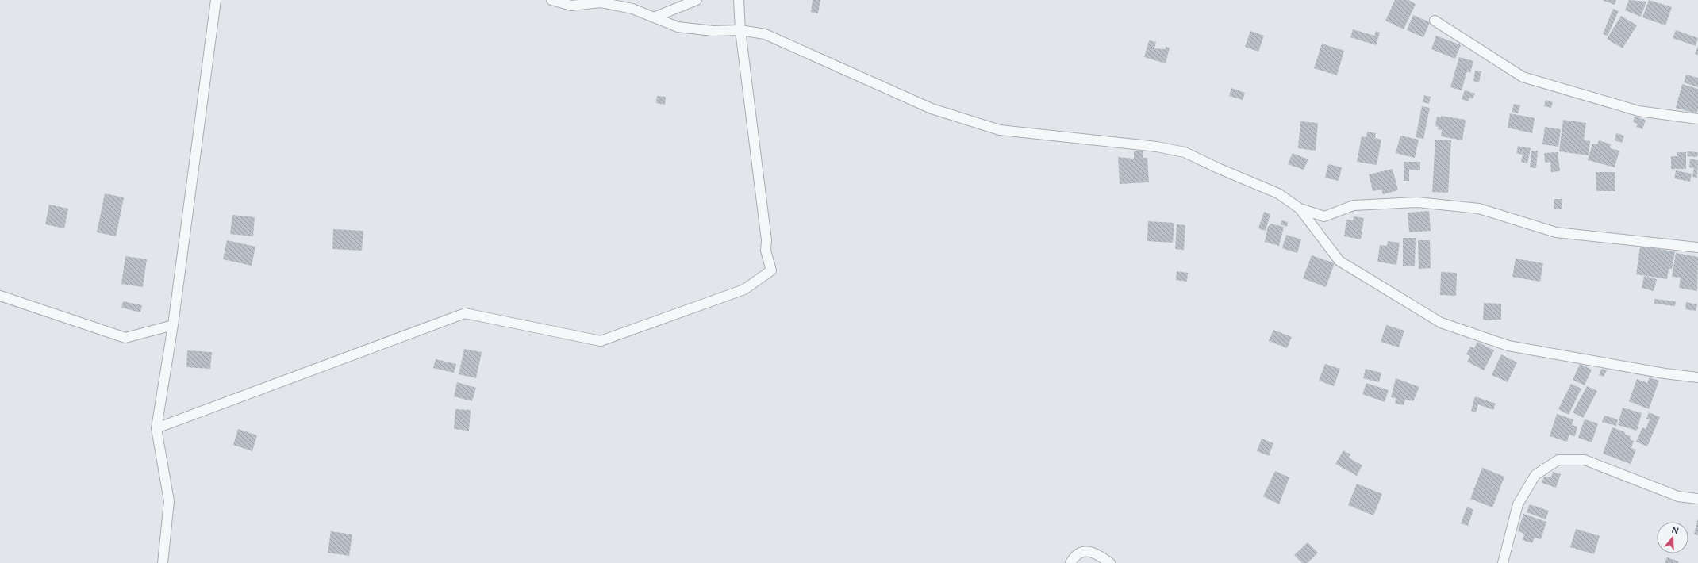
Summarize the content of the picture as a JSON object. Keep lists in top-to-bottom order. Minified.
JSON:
{"north":"top"}
